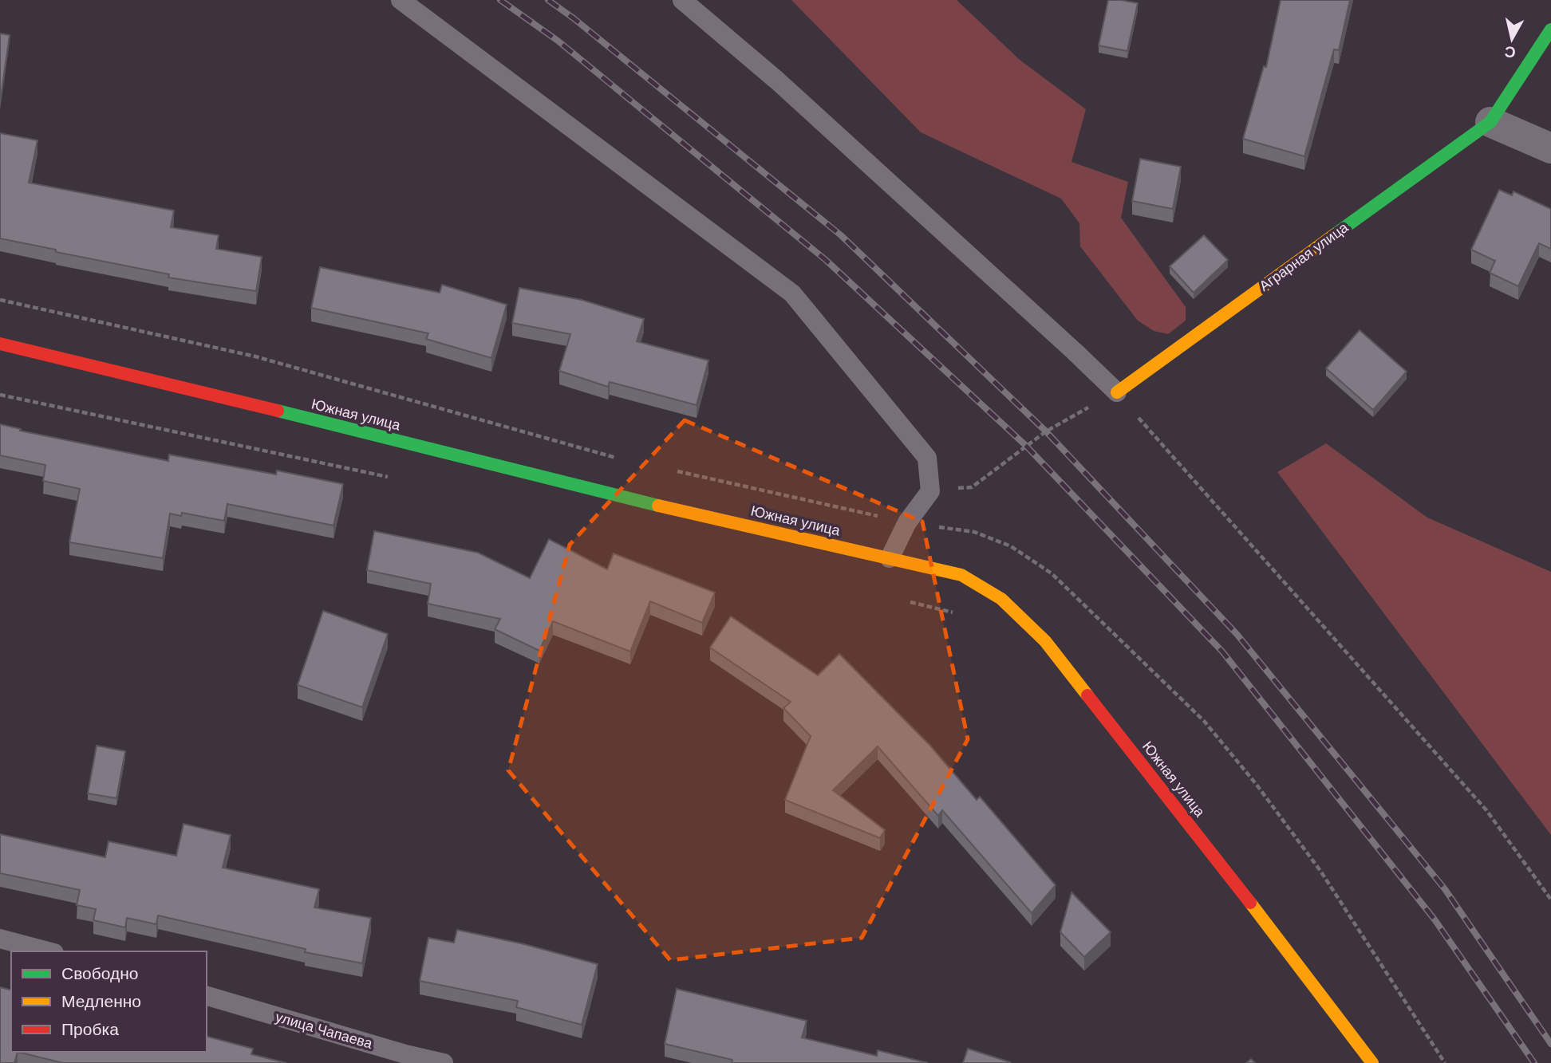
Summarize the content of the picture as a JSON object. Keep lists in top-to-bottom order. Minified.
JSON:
{"streets":{"street":["Аграрная улица","Южная улица"],"lane":["улица Чапаева"]},"legend":["Свободно","Медленно","Пробка"],"north":"bottom"}
